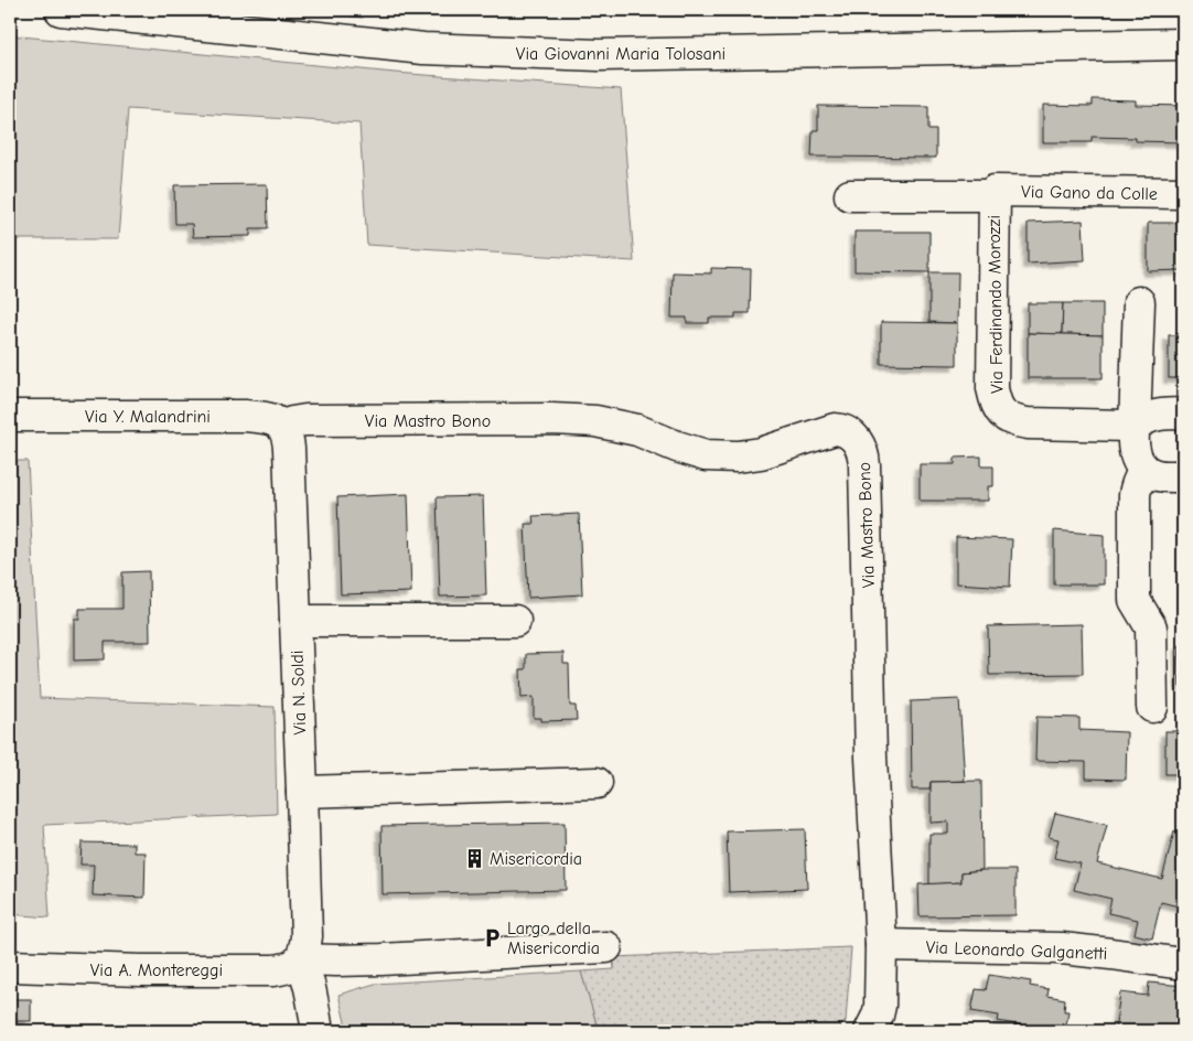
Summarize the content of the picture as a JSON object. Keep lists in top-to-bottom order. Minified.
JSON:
{"streets":{"street":["Via Giovanni Maria Tolosani","Via Gano da Colle","Via Ferdinando Morozzi","Via Y. Malandrini","Via Mastro Bono","Via N. Soldi","Via Leonardo Galganetti","Via A. Montereggi"]},"crossings":[["Via Gano da Colle","Via Ferdinando Morozzi"],["Via Y. Malandrini","Via Mastro Bono"],["Via Y. Malandrini","Via N. Soldi"],["Via Mastro Bono","Via N. Soldi"],["Via Mastro Bono","Via Leonardo Galganetti"],["Via N. Soldi","Via A. Montereggi"]],"places":{"building":["Misericordia"],"parking":["Largo della Misericordia"]}}
